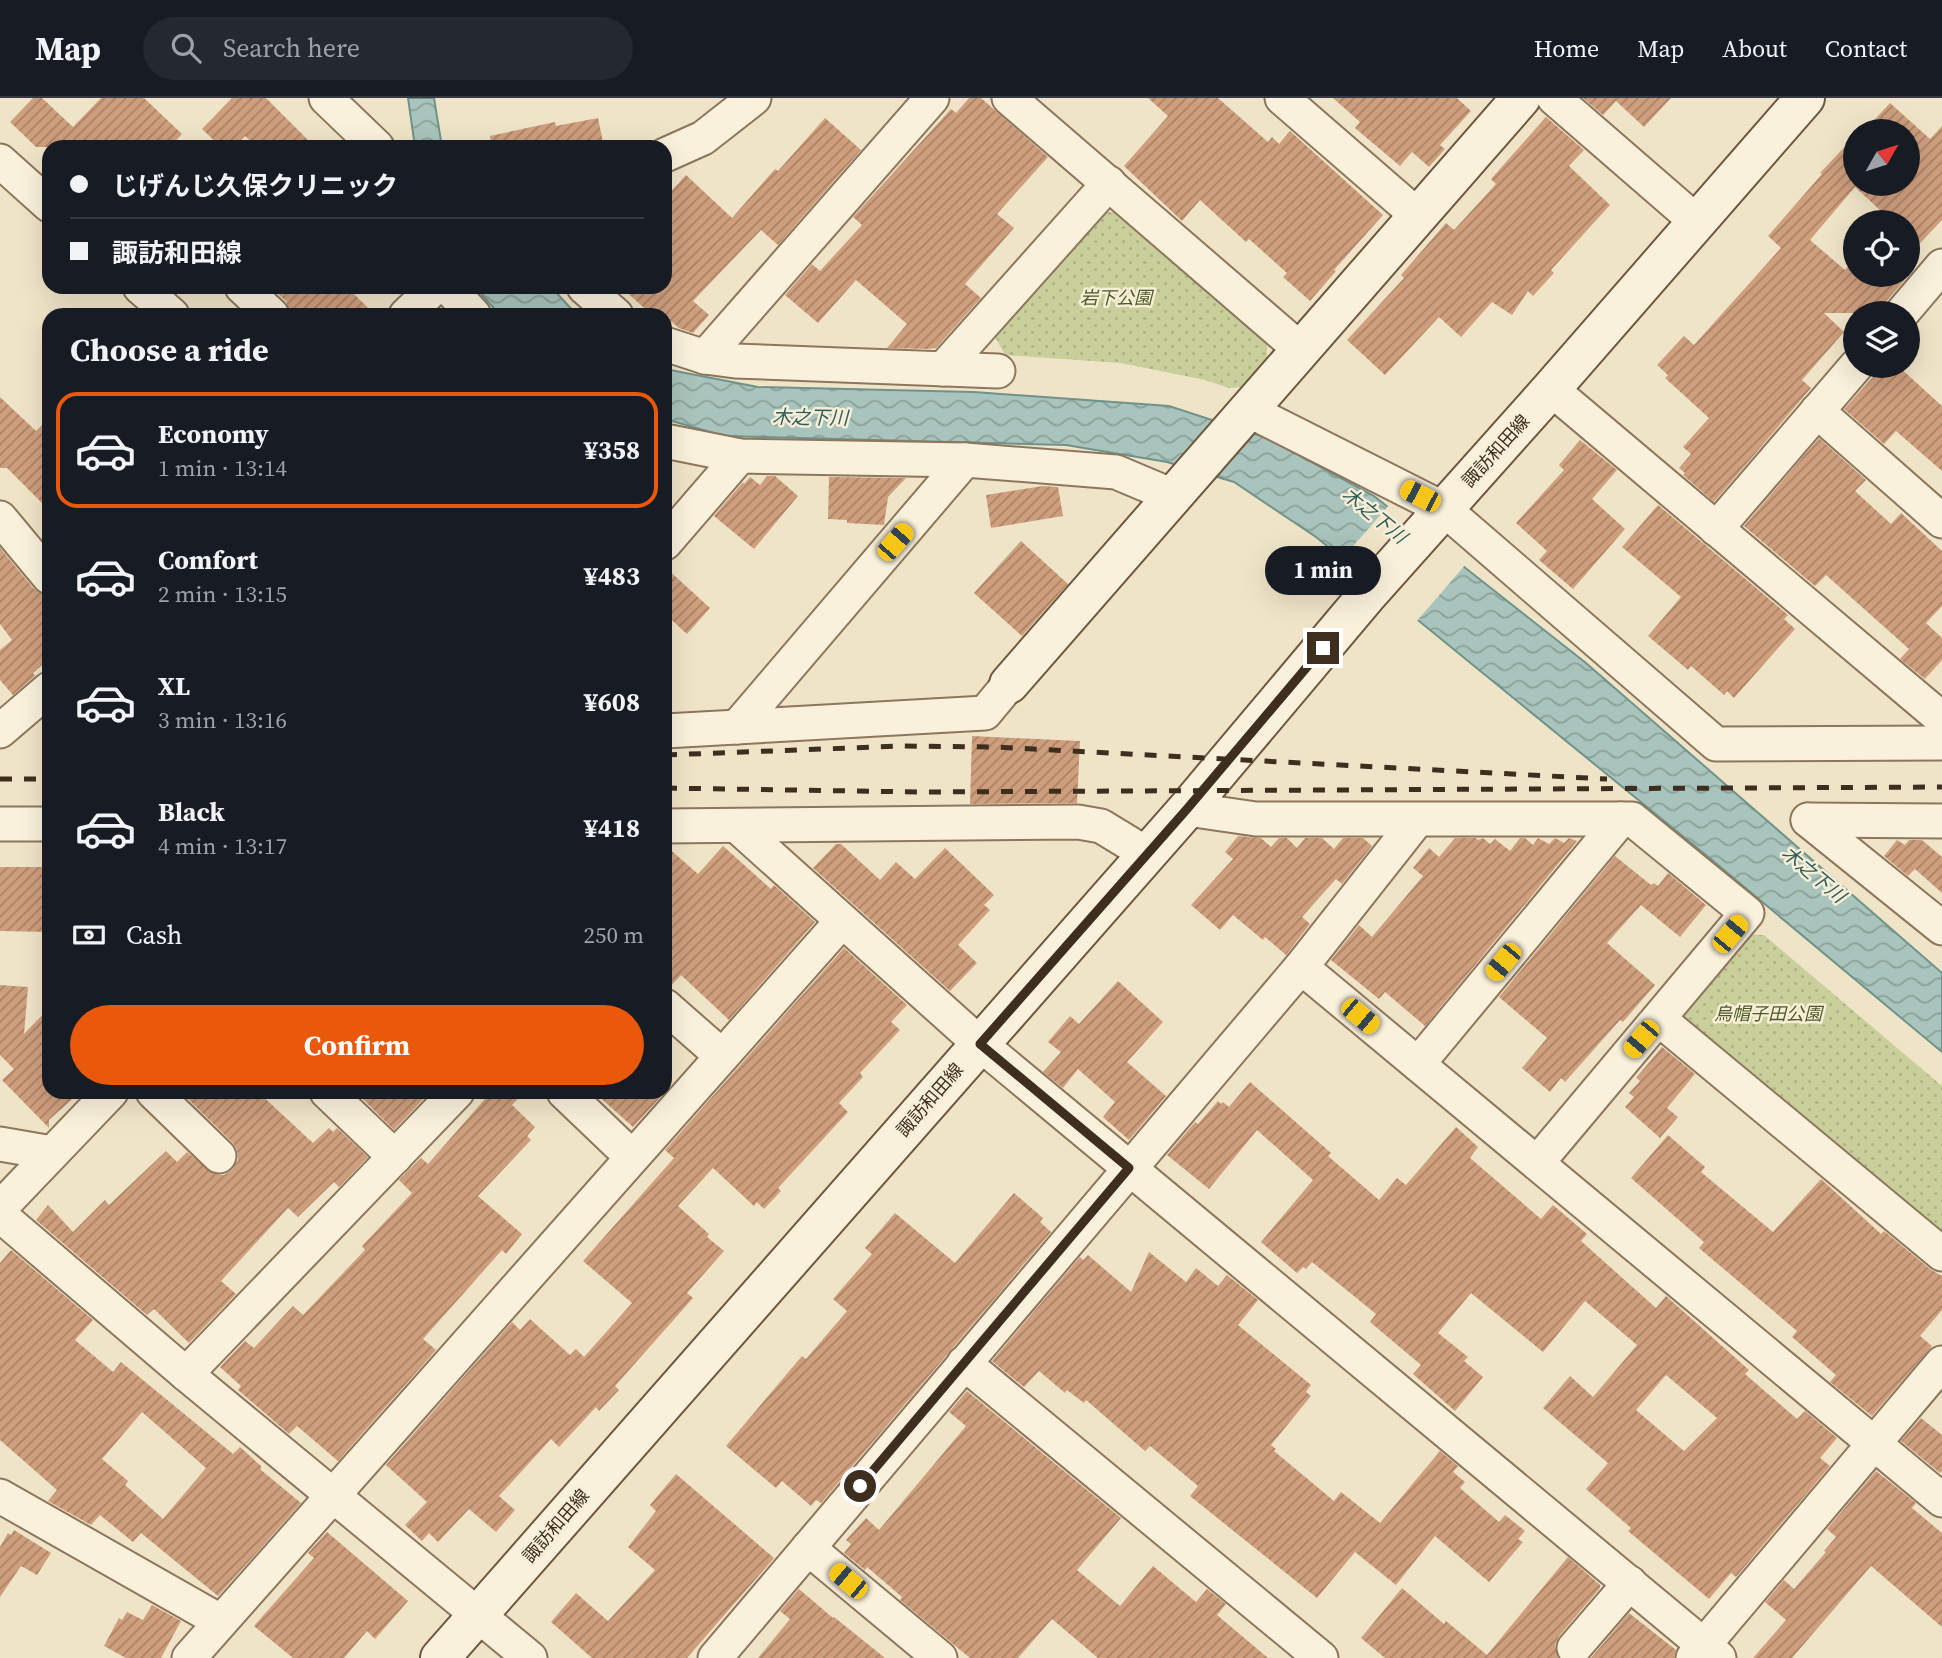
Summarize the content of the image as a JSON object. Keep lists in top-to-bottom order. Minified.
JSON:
{"streets":{"street":["諏訪和田線"]},"water":["木之下川"],"parks":["岩下公園","烏帽子田公園"],"north":"top right","page":{"header":"Map","search":"Search here","nav":["Home","Map","About","Contact"],"banner":["じげんじ久保クリニック","諏訪和田線"],"heading":"Choose a ride","list":[{"name":"Economy","note":"1 min · 13:14","value":"¥358"},{"name":"Comfort","note":"2 min · 13:15","value":"¥483"},{"name":"XL","note":"3 min · 13:16","value":"¥608"},{"name":"Black","note":"4 min · 13:17","value":"¥418"}],"bubble":"1 min","pay":["Cash","250 m"],"buttons":"Confirm"}}
